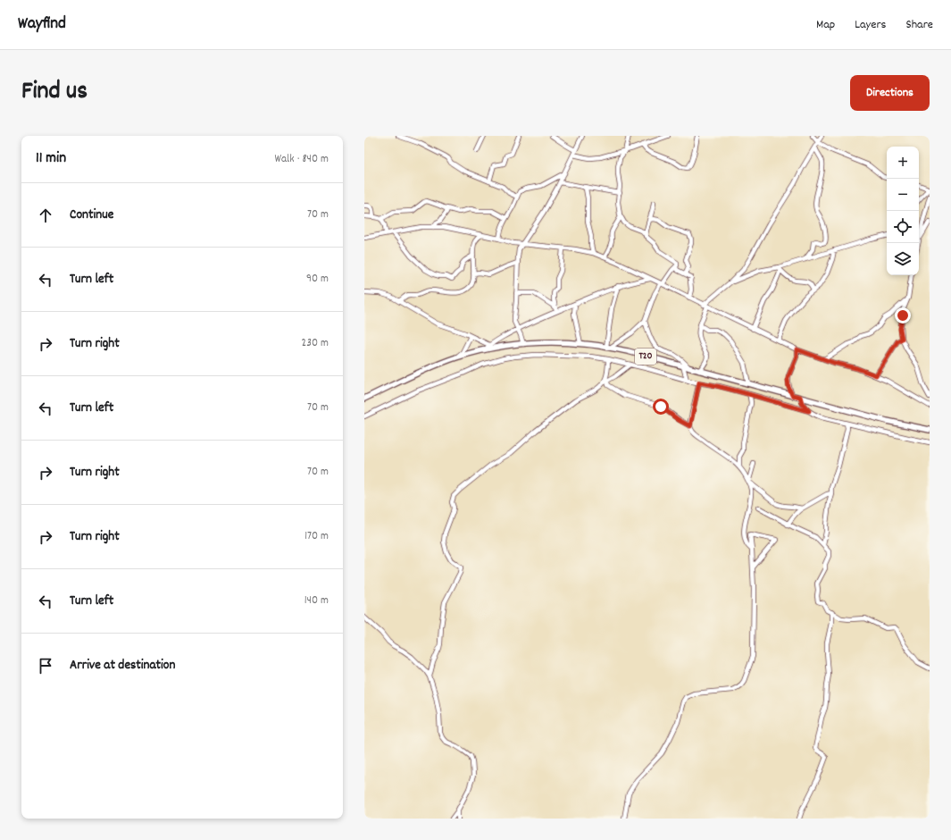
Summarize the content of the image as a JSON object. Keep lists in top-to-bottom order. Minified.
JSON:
{"streets":{"main road":["T20"]},"page":{"header":"Wayfind","nav":["Map","Layers","Share"],"title":"Find us","buttons":"Directions","heading":["11 min","Walk · 840 m"],"map_buttons":["+","−"],"list":[["Continue","70 m"],["Turn left","90 m"],["Turn right","230 m"],["Turn left","70 m"],["Turn right","70 m"],["Turn right","170 m"],["Turn left","140 m"],"Arrive at destination"]}}
